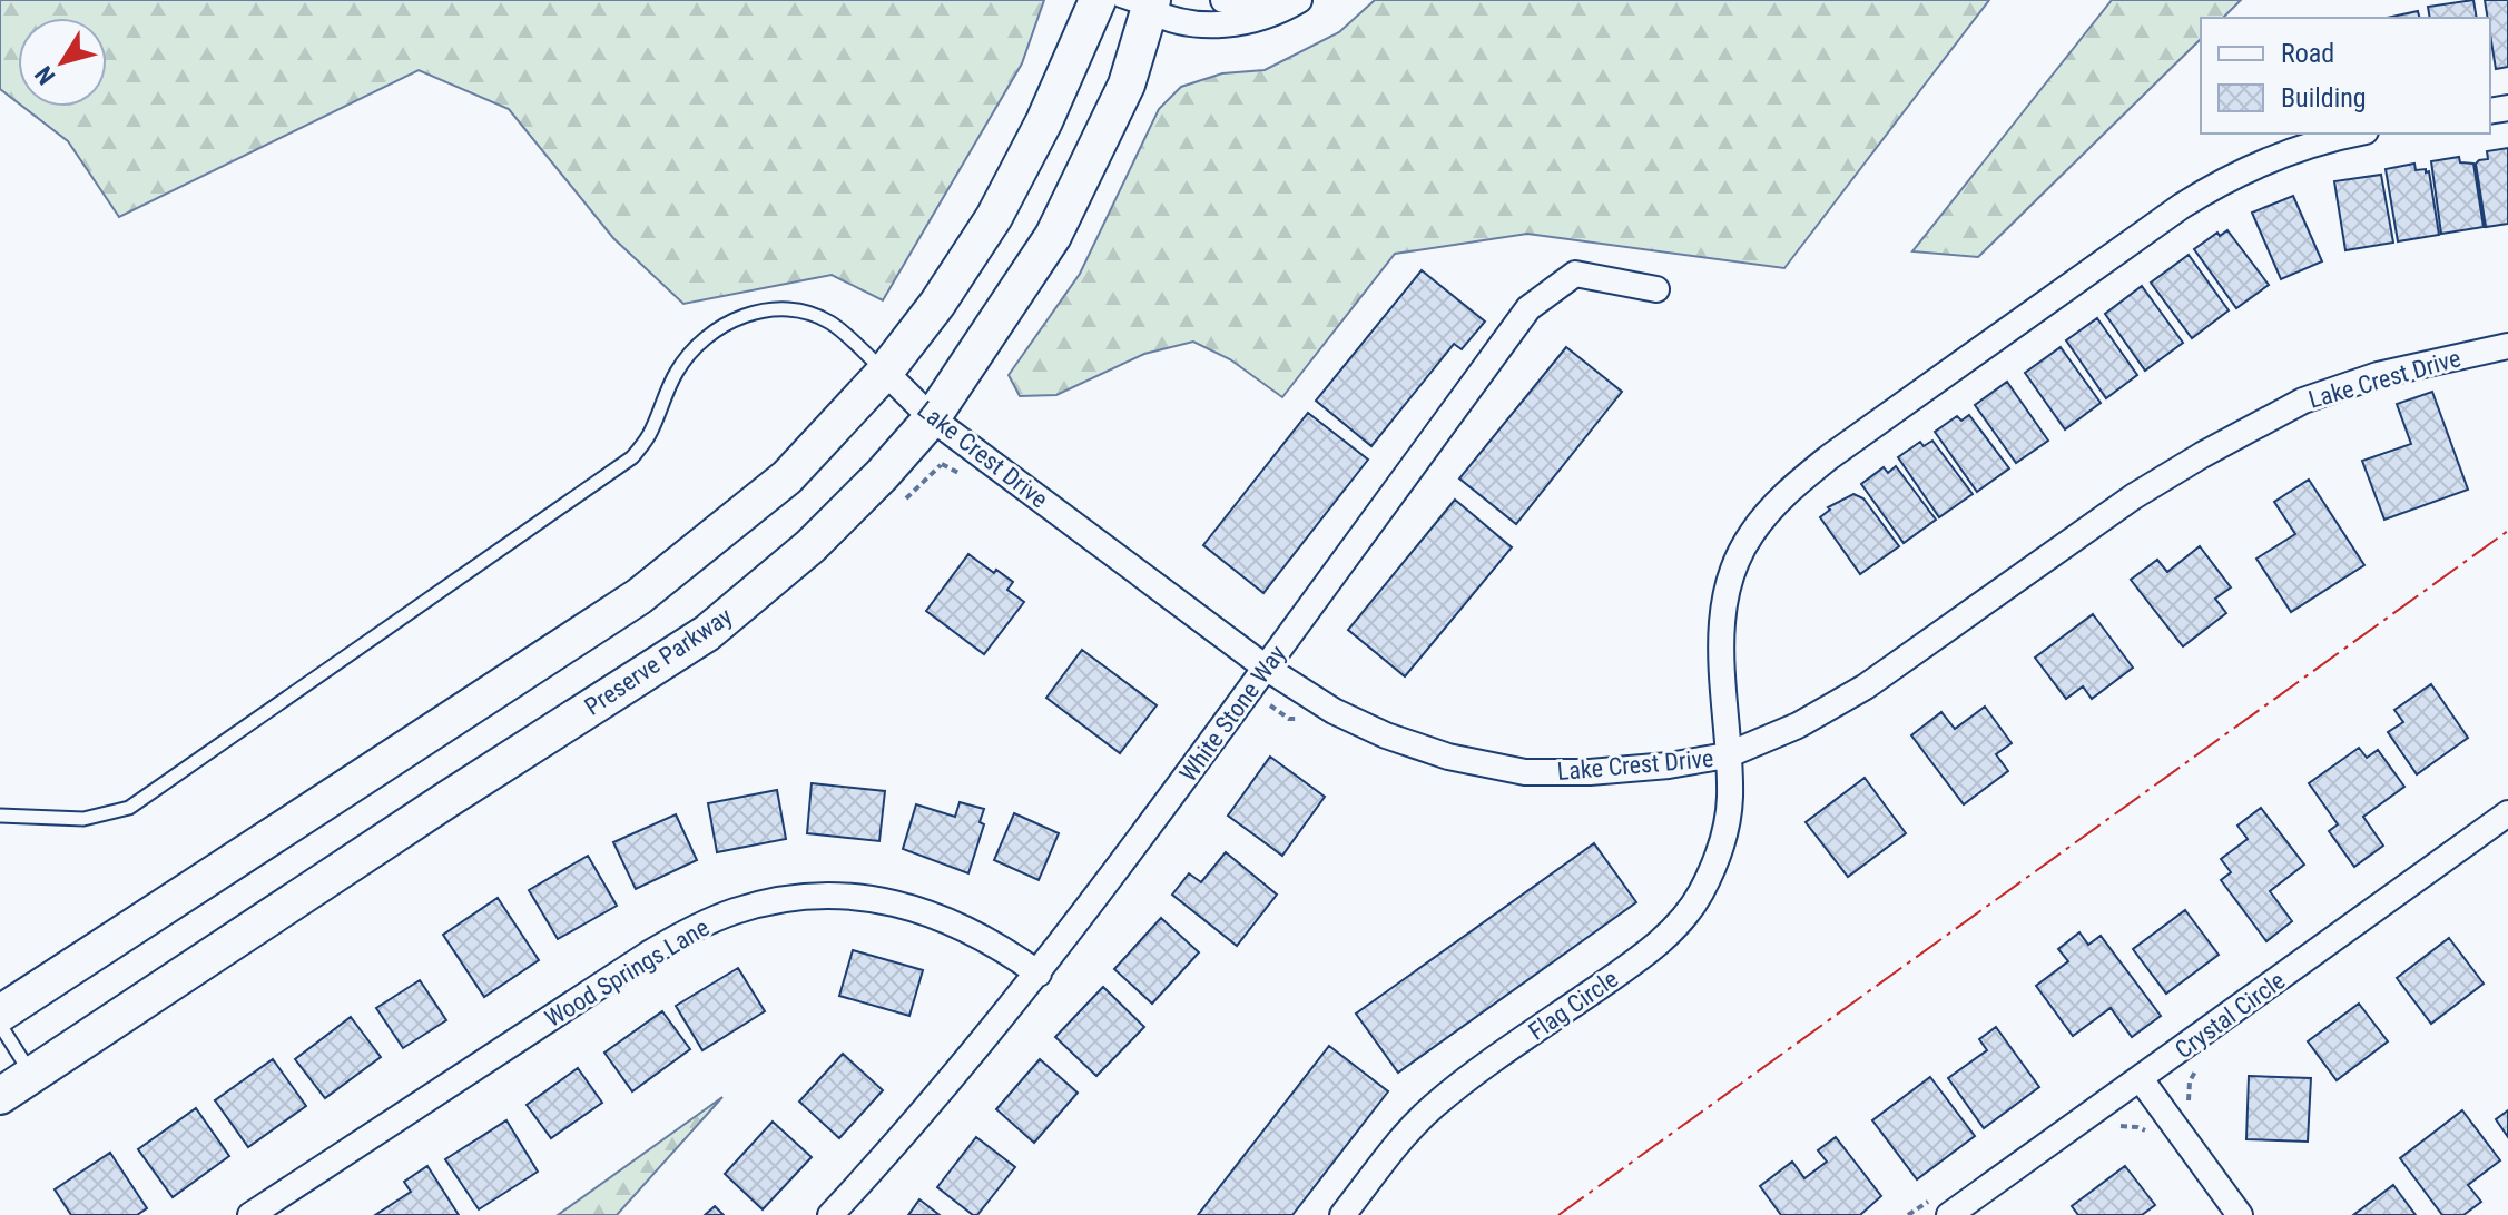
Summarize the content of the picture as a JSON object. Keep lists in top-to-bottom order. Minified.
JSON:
{"streets":{"street":["Lake Crest Drive","Preserve Parkway","White Stone Way","Wood Springs Lane","Flag Circle","Crystal Circle"]},"crossings":[["Lake Crest Drive","Preserve Parkway"],["Lake Crest Drive","White Stone Way"],["Lake Crest Drive","Flag Circle"],["White Stone Way","Wood Springs Lane"]],"legend":["Road","Building"],"north":"bottom left"}
